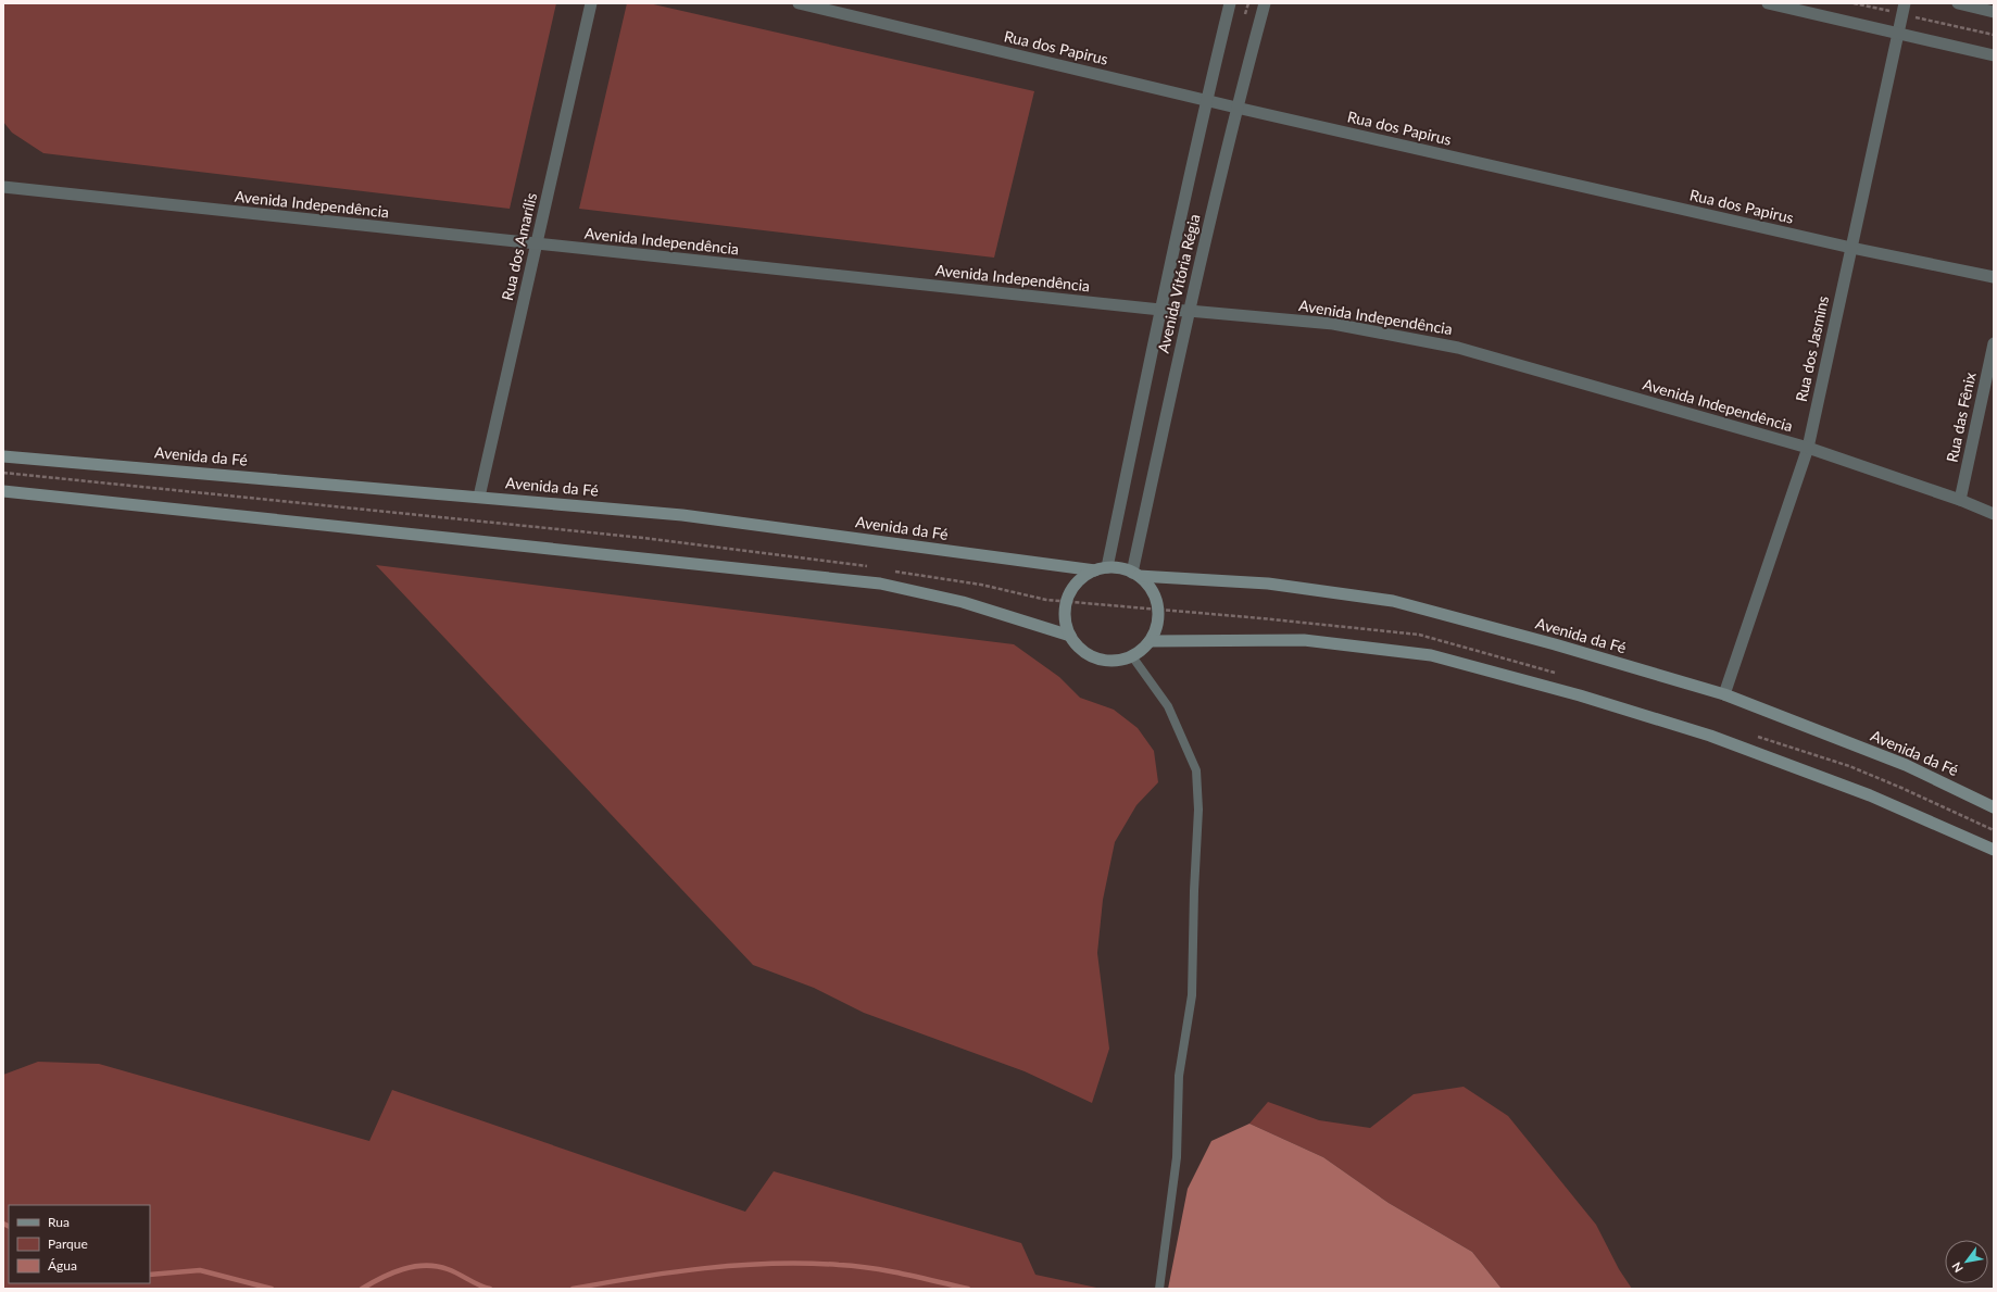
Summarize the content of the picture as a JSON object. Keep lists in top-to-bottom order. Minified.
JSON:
{"streets":{"main road":["Avenida da Fé"],"street":["Rua dos Papirus","Avenida Independência","Rua dos Amarílis","Avenida Vitória Régia","Rua dos Jasmins","Rua das Fênix"]},"crossings":[["Rua dos Papirus","Avenida Vitória Régia"],["Rua dos Papirus","Rua dos Jasmins"],["Avenida Independência","Rua dos Amarílis"],["Avenida Independência","Avenida Vitória Régia"],["Avenida Independência","Rua dos Jasmins"],["Avenida Independência","Rua das Fênix"],["Rua dos Amarílis","Avenida da Fé"],["Avenida Vitória Régia","Avenida da Fé"],["Rua dos Jasmins","Avenida da Fé"]],"legend":["Rua","Parque","Água"],"north":"bottom left"}
